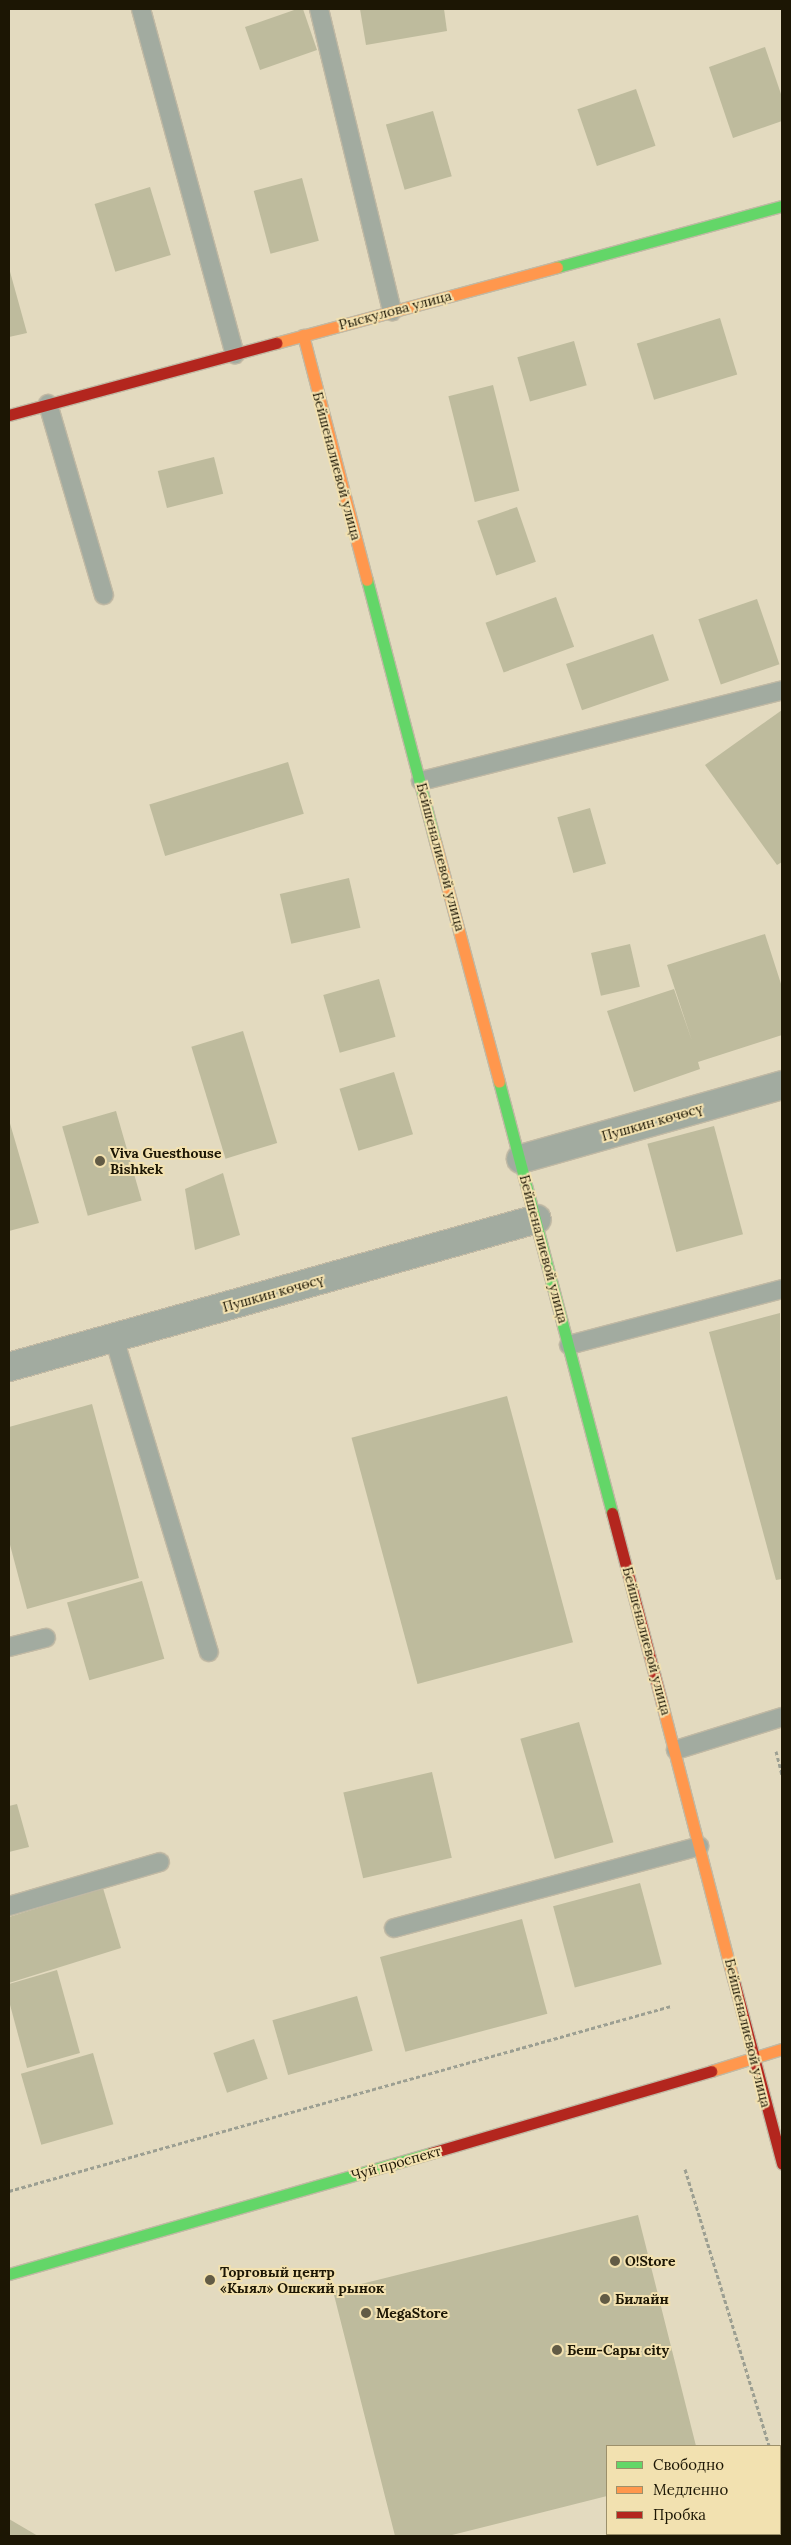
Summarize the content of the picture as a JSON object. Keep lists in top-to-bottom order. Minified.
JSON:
{"streets":{"street":["Рыскулова улица","Бейшеналиевой улица","Пушкин көчөсү","Чуй проспект"]},"crossings":[["Рыскулова улица","Бейшеналиевой улица"],["Бейшеналиевой улица","Пушкин көчөсү"],["Бейшеналиевой улица","Чуй проспект"]],"places":["Viva Guesthouse Bishkek","O!Store","Торговый центр «Кыял» Ошский рынок","Билайн","MegaStore","Беш-Сары city"],"legend":["Свободно","Медленно","Пробка"]}
